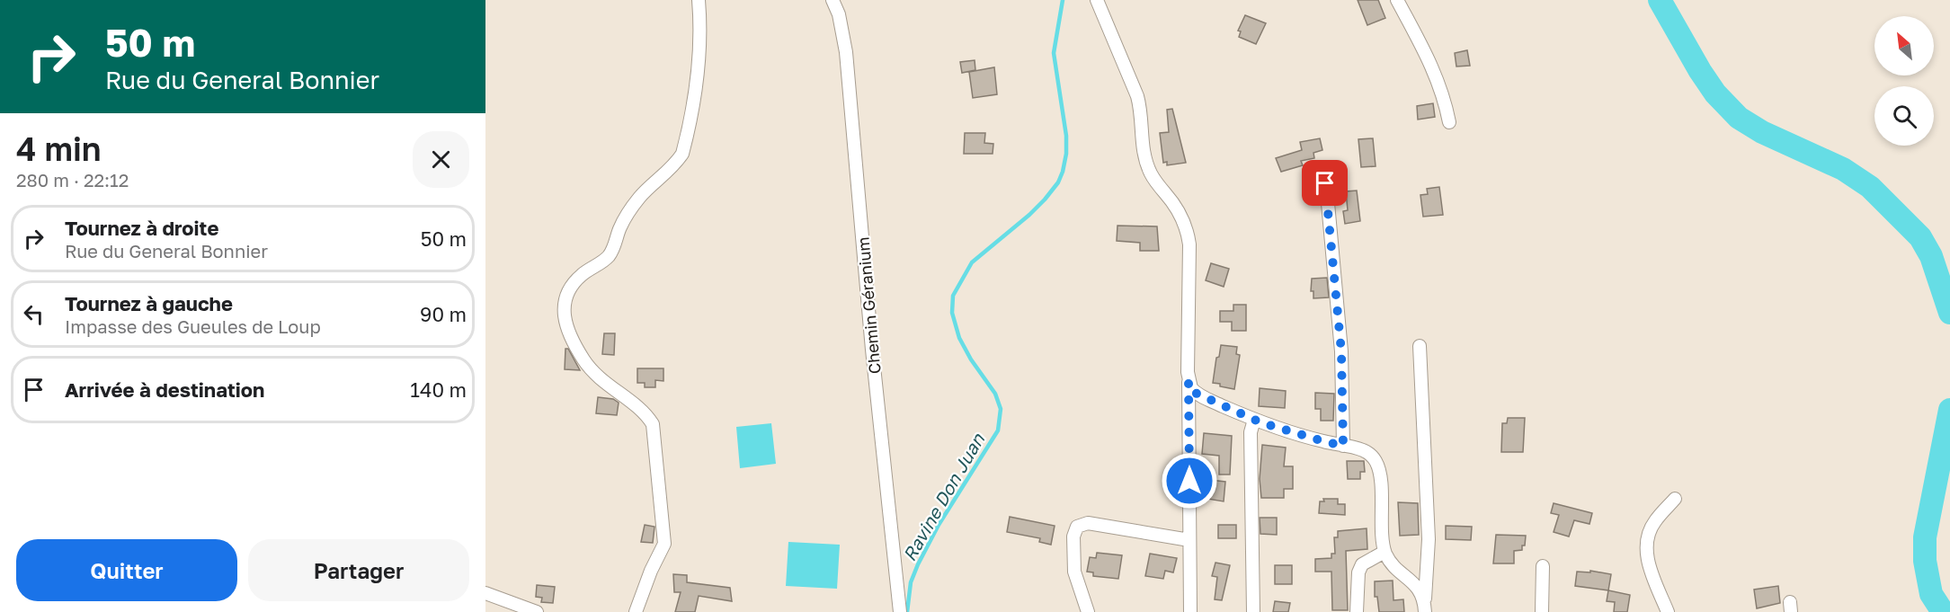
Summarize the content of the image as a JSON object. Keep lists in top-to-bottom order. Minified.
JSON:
{"streets":{"street":["Chemin Géranium"]},"water":["Ravine Don Juan"],"north":"top left","page":{"turn":["50 m","Rue du General Bonnier"],"heading":["4 min","280 m · 22:12"],"list":[{"name":"Tournez à droite","note":"Rue du General Bonnier","value":"50 m"},{"name":"Tournez à gauche","note":"Impasse des Gueules de Loup","value":"90 m"},{"name":"Arrivée à destination","value":"140 m"}],"buttons":["Quitter","Partager"]}}
